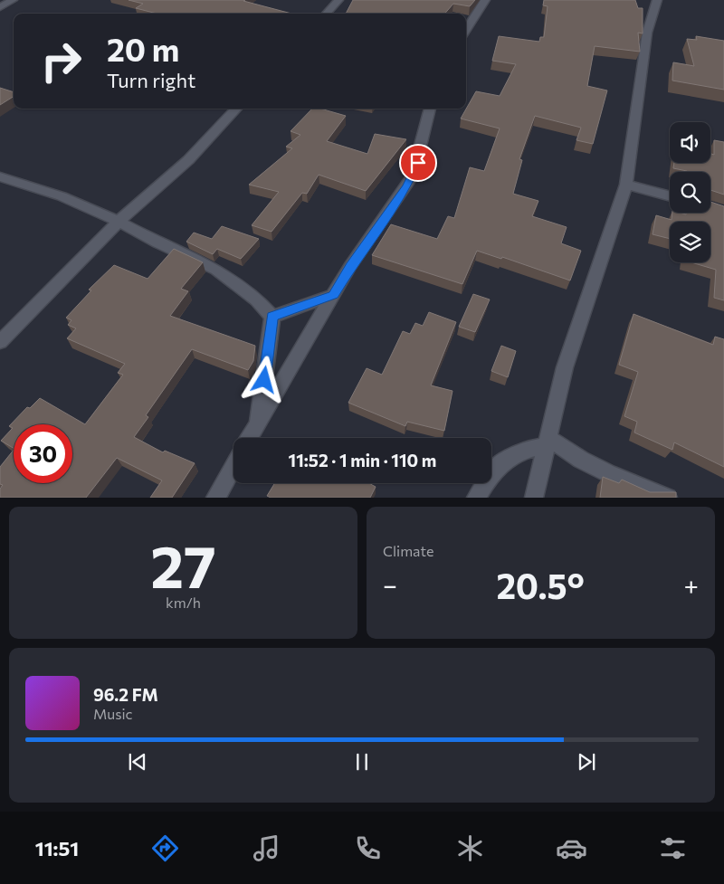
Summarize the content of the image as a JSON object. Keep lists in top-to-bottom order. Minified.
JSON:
{"page":{"turn":["20 m","Turn right"],"limit":"30","trip":"11:52 · 1 min · 110 m","tile":[["27","km/h"],"Climate"],"heat":["−","20.5°","+"],"song":["96.2 FM","Music"],"tabs":"11:51"}}
